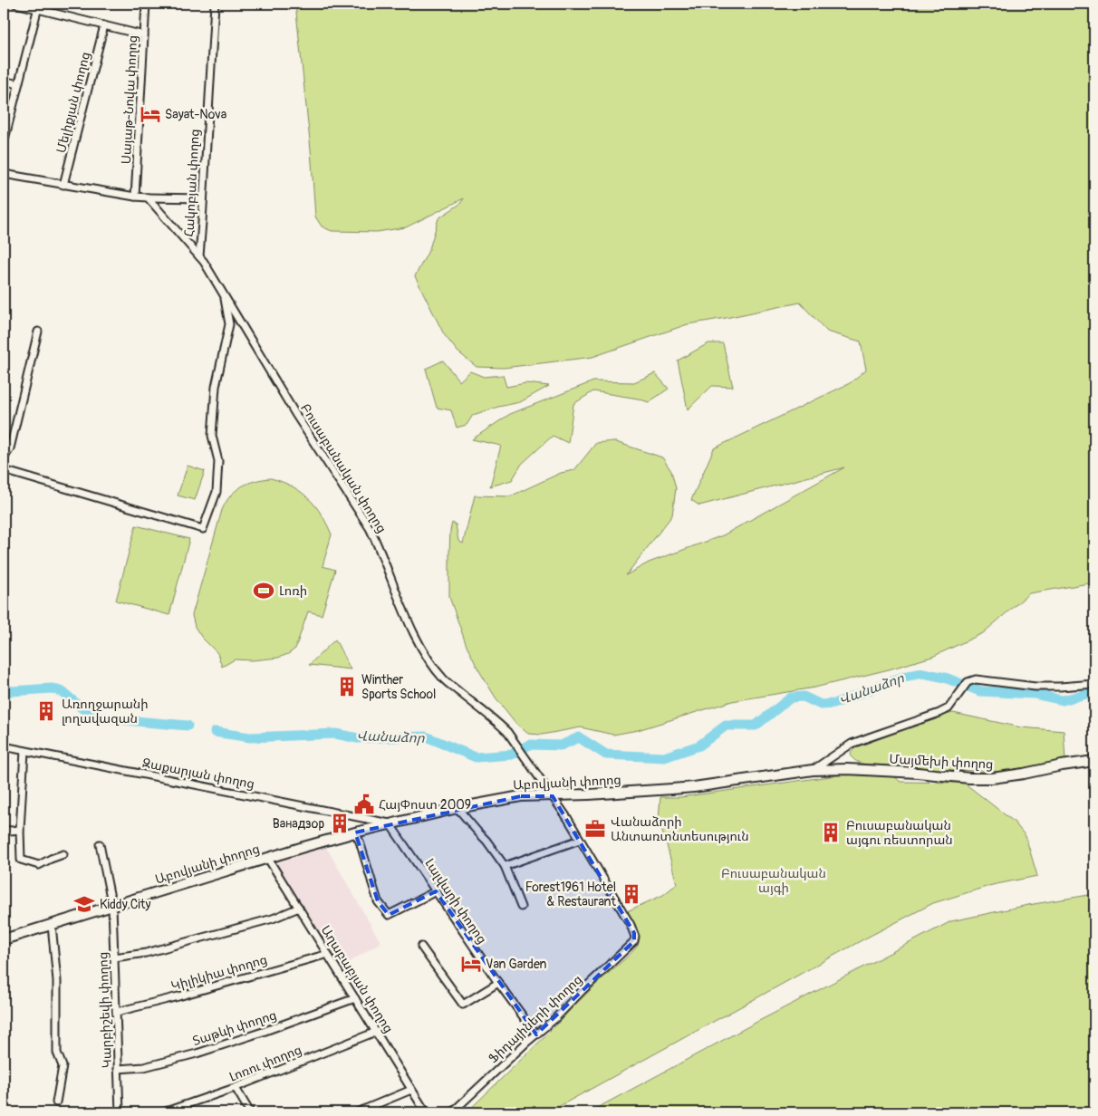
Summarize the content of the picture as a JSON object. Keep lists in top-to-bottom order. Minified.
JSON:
{"streets":{"street":["Սայաթ-Նովա փողոց","Մելիքյան փողոց","Հակոբյան փողոց","Բուսաբանական փողոց","Մայմեխի փողոց","Զաքարյան փողոց","Աբովյանի փողոց","Լալվարի փողոց","Կիլիկիա փողոց","Աղաբաբյան փողոց","Կարբիշեվի փողոց","Ֆիդայիների փողոց","Տաթևի փողոց","Լոռու փողոց"]},"crossings":[["Հակոբյան փողոց","Բուսաբանական փողոց"],["Բուսաբանական փողոց","Աբովյանի փողոց"],["Բուսաբանական փողոց","Ֆիդայիների փողոց"],["Մայմեխի փողոց","Աբովյանի փողոց"],["Զաքարյան փողոց","Աբովյանի փողոց"],["Զաքարյան փողոց","Լալվարի փողոց"],["Աբովյանի փողոց","Լալվարի փողոց"],["Աբովյանի փողոց","Աղաբաբյան փողոց"],["Աբովյանի փողոց","Կարբիշեվի փողոց"],["Լալվարի փողոց","Ֆիդայիների փողոց"],["Կիլիկիա փողոց","Աղաբաբյան փողոց"],["Կիլիկիա փողոց","Կարբիշեվի փողոց"],["Աղաբաբյան փողոց","Տաթևի փողոց"],["Աղաբաբյան փողոց","Լոռու փողոց"],["Կարբիշեվի փողոց","Տաթևի փողոց"]],"water":["Վանաձոր"],"parks":["Բուսաբանական այգի"],"places":{"hotel":["Sayat-Nova","Van Garden"],"sports":["Լոռի"],"building":["Winther Sports School","Առողջարանի լողավազան","Ванадзор","Բուսաբանական այգու ռեստորան","Forest1961 Hotel & Restaurant"],"public building":["ՀայՓոստ 2009"],"office":["Վանաձորի Անտառտնտեսություն"],"school or university":["Kiddy City"]}}
